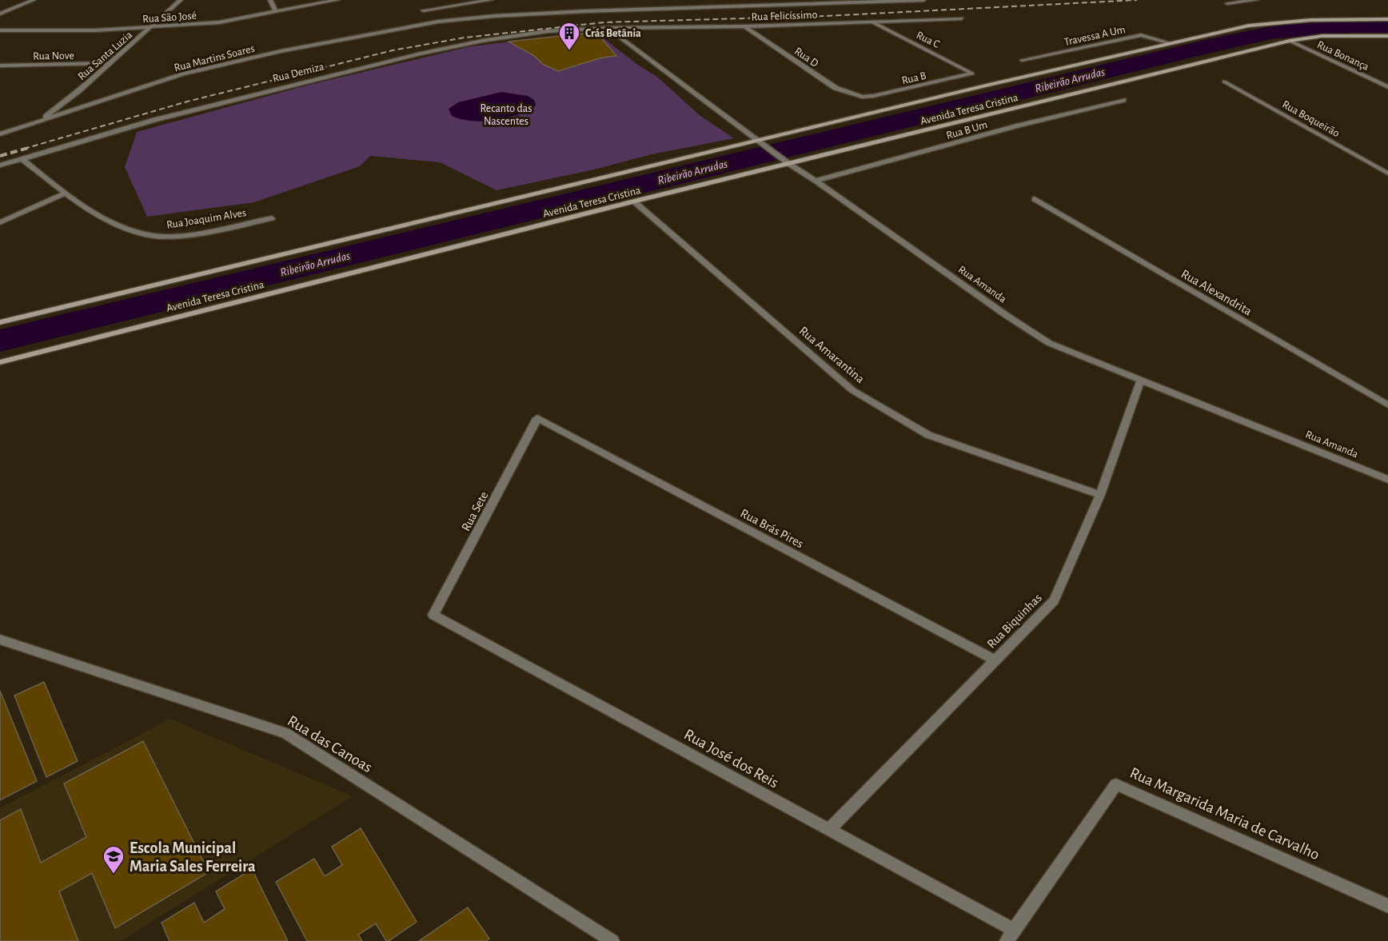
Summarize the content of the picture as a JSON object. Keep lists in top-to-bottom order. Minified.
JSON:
{"streets":{"main road":["Avenida Teresa Cristina"],"street":["Rua Felicíssimo","Rua São José","Travessa A Um","Rua C","Rua Nove","Rua Santa Luzia","Rua Bonança","Rua D","Rua Martins Soares","Rua Demiza","Rua B","Rua Boqueirão","Rua B Um","Rua Joaquim Alves","Rua Amanda","Rua Alexandrita","Rua Amarantina","Rua Sete","Rua Brás Pires","Rua Biquinhas","Rua das Canoas","Rua José dos Reis","Rua Margarida Maria de Carvalho"]},"crossings":[["Rua Felicíssimo","Rua C"],["Rua Felicíssimo","Rua D"],["Rua Felicíssimo","Rua Demiza"],["Rua Felicíssimo","Rua Amanda"],["Rua São José","Rua Santa Luzia"],["Travessa A Um","Avenida Teresa Cristina"],["Rua C","Rua B"],["Rua Nove","Rua Santa Luzia"],["Rua Santa Luzia","Rua Martins Soares"],["Rua Bonança","Avenida Teresa Cristina"],["Rua D","Rua B"],["Rua Demiza","Rua Joaquim Alves"],["Rua Demiza","Rua Amanda"],["Avenida Teresa Cristina","Rua Amanda"],["Avenida Teresa Cristina","Rua Amarantina"],["Rua B Um","Rua Amanda"],["Rua Amanda","Rua Biquinhas"],["Rua Amarantina","Rua Biquinhas"],["Rua Sete","Rua Brás Pires"],["Rua Sete","Rua José dos Reis"],["Rua Brás Pires","Rua Biquinhas"],["Rua Biquinhas","Rua José dos Reis"],["Rua José dos Reis","Rua Margarida Maria de Carvalho"]],"water":["Ribeirão Arrudas"],"parks":["Recanto das Nascentes"],"places":{"building":["Crás Betânia"],"school or university":["Escola Municipal Maria Sales Ferreira"]}}
